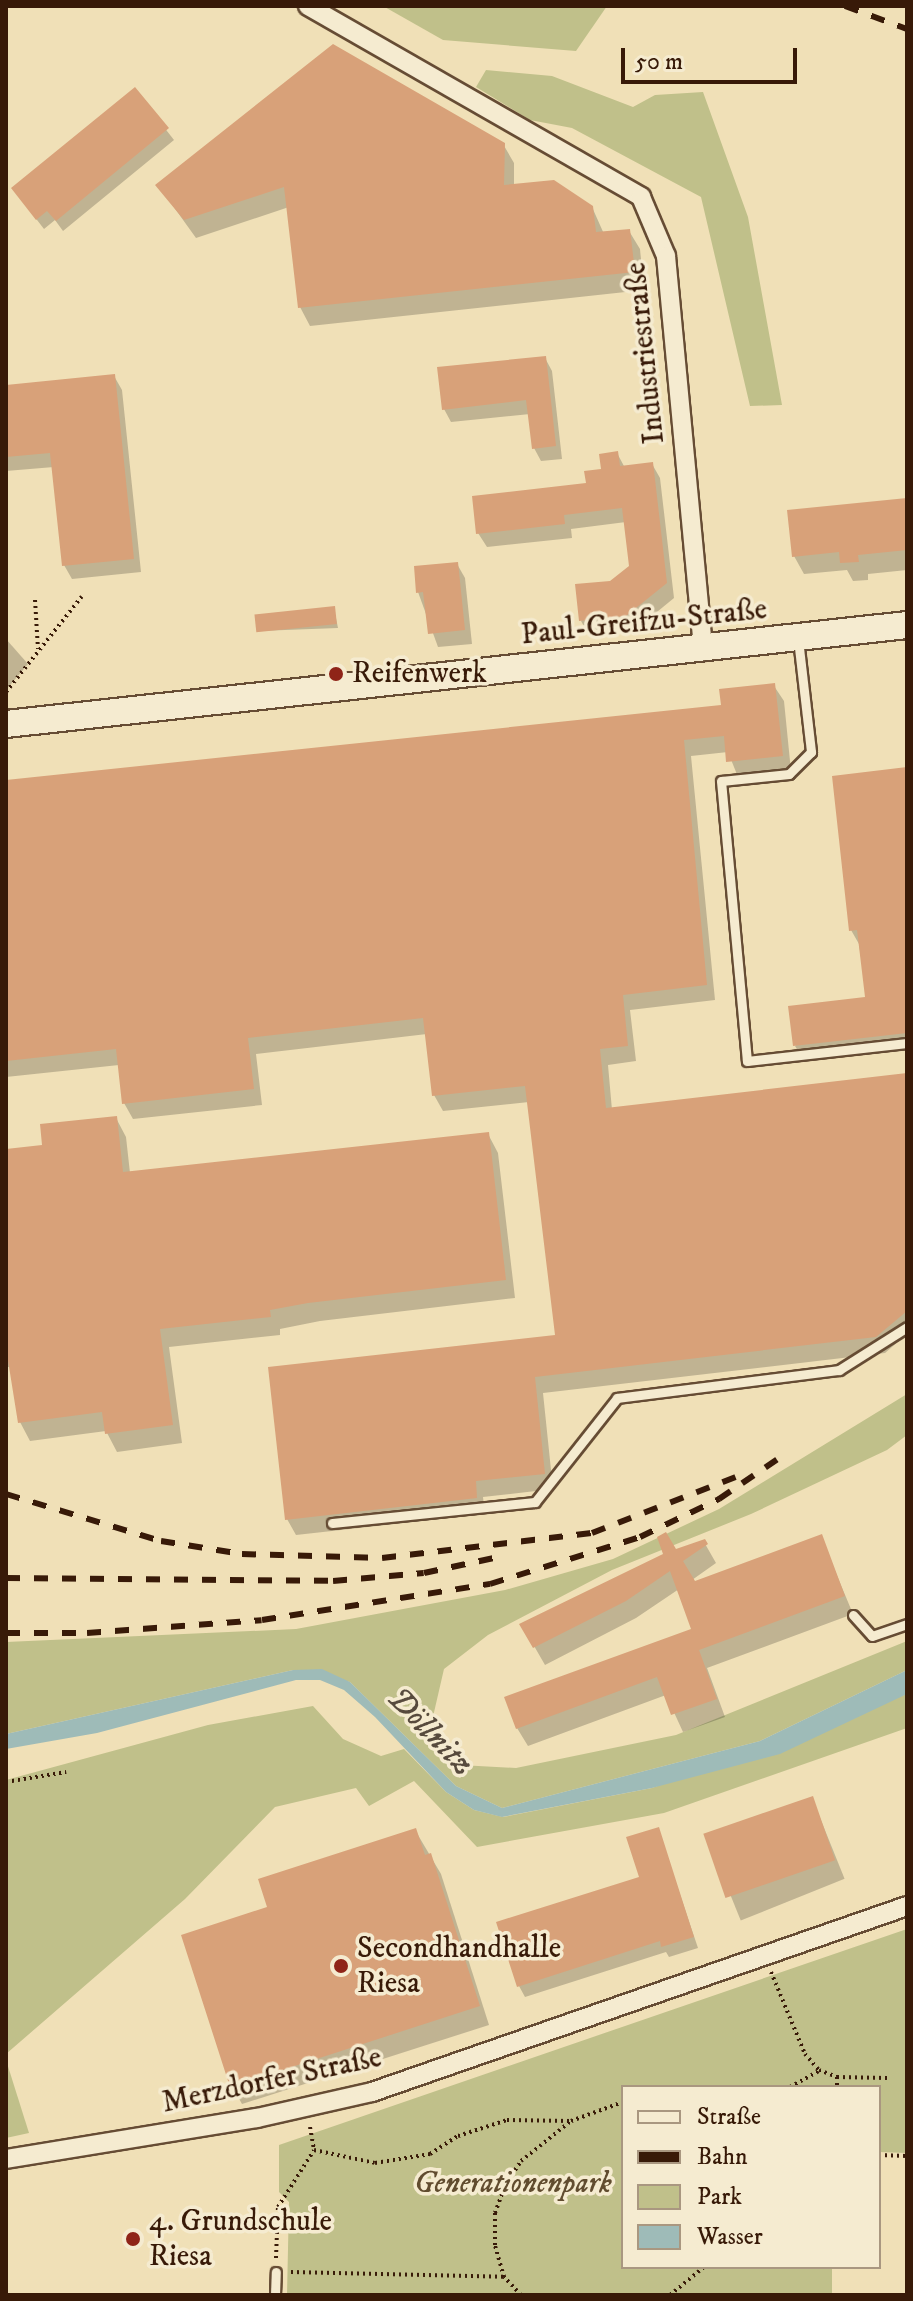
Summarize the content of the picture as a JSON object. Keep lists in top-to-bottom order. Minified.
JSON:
{"streets":{"main road":["Paul-Greifzu-Straße"],"street":["Industriestraße","Merzdorfer Straße"]},"crossings":[["Industriestraße","Paul-Greifzu-Straße"]],"water":["Döllnitz"],"parks":["Generationenpark"],"places":["Reifenwerk","Secondhandhalle Riesa","4. Grundschule Riesa"],"legend":["Straße","Bahn","Park","Wasser"],"scale_bar":"50 m"}
